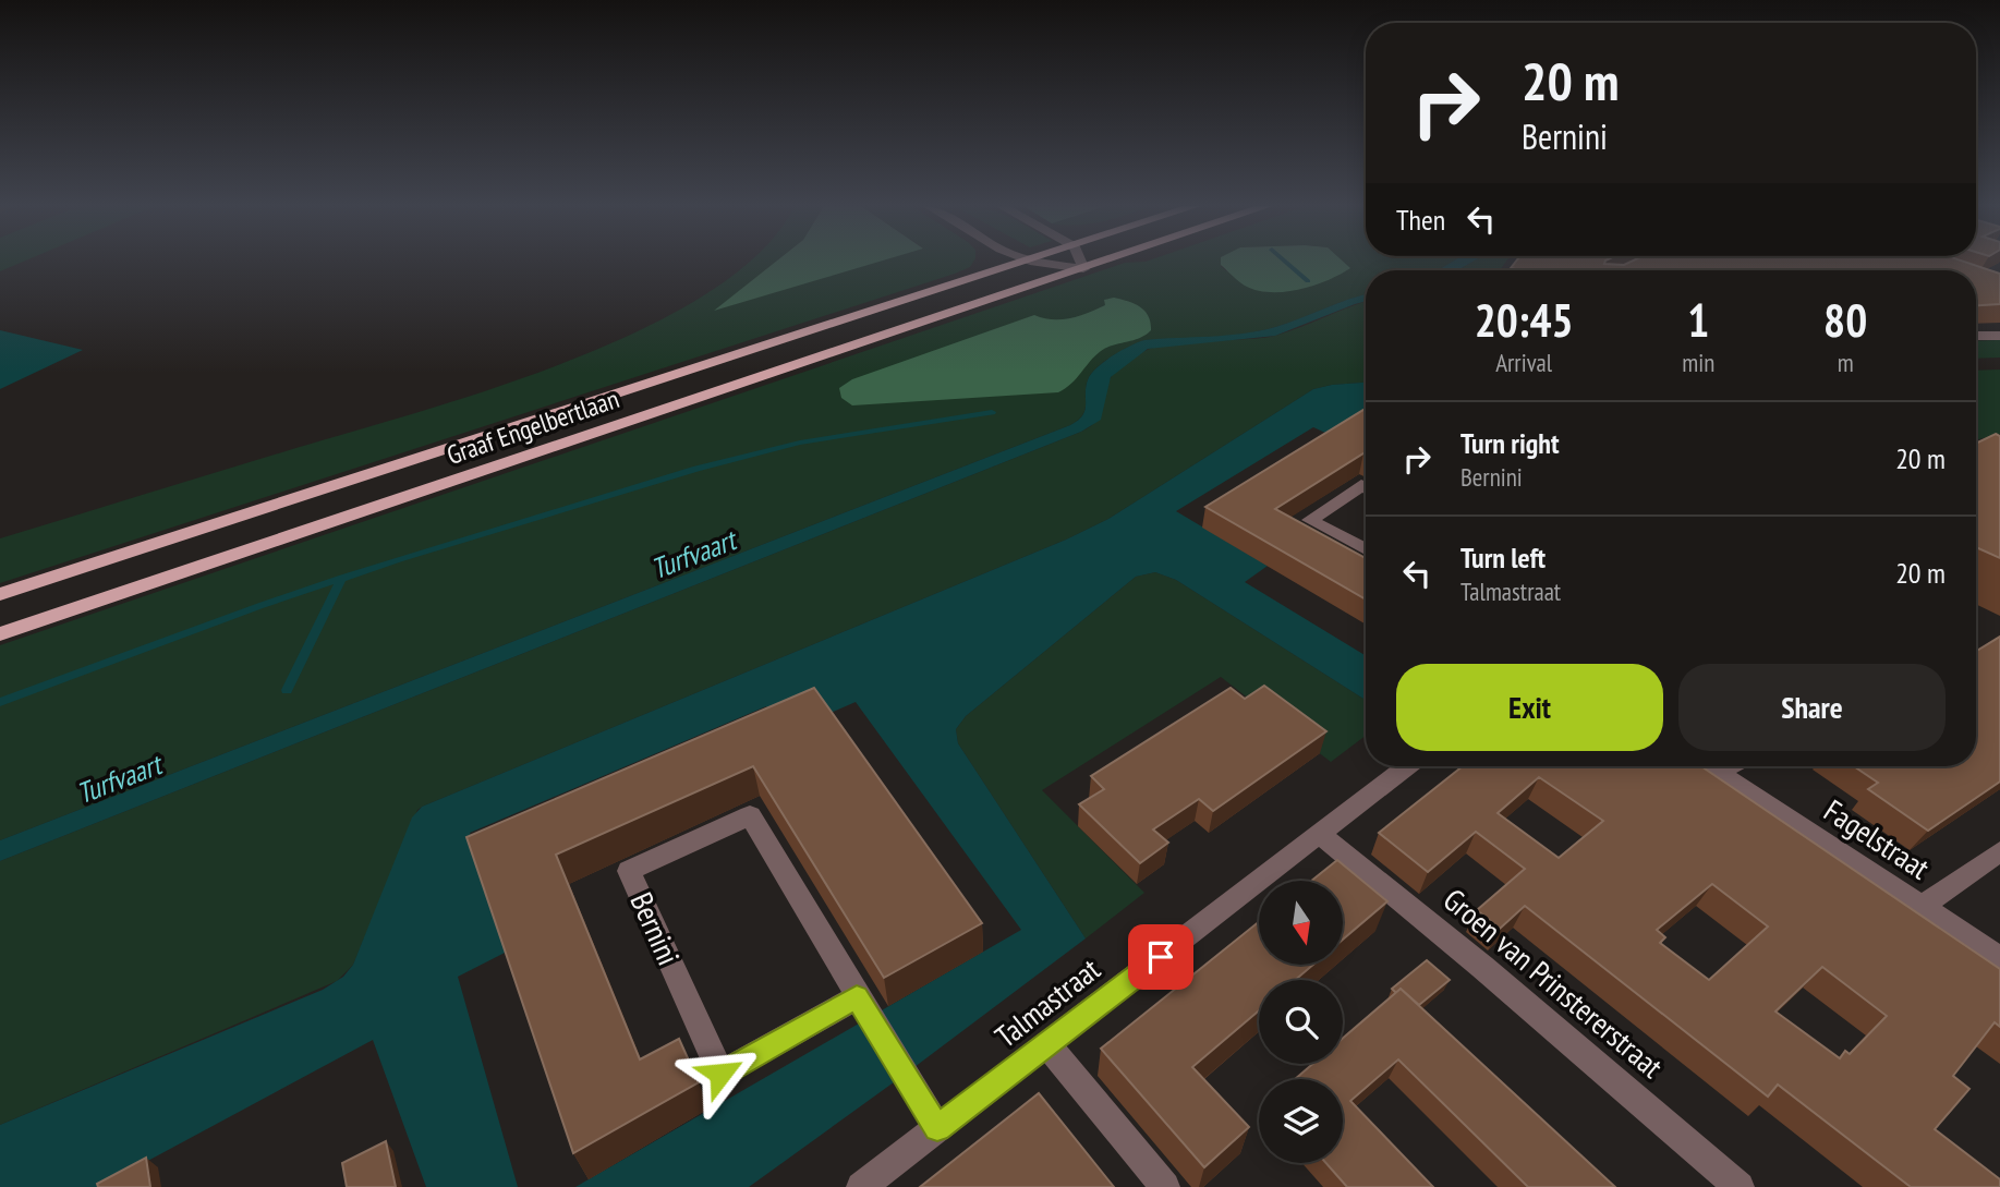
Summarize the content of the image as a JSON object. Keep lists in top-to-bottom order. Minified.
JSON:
{"streets":{"main road":["Graaf Engelbertlaan"],"street":["Fagelstraat","Bernini","Groen van Prinstererstraat","Talmastraat"]},"crossings":[["Bernini","Talmastraat"],["Groen van Prinstererstraat","Talmastraat"]],"water":["Turfvaart"],"north":"bottom","page":{"turn":["20 m","Bernini"],"then":"Then","eta":["20:45","Arrival","1","min","80","m"],"list":[{"name":"Turn right","note":"Bernini","value":"20 m"},{"name":"Turn left","note":"Talmastraat","value":"20 m"}],"buttons":["Exit","Share"]}}
